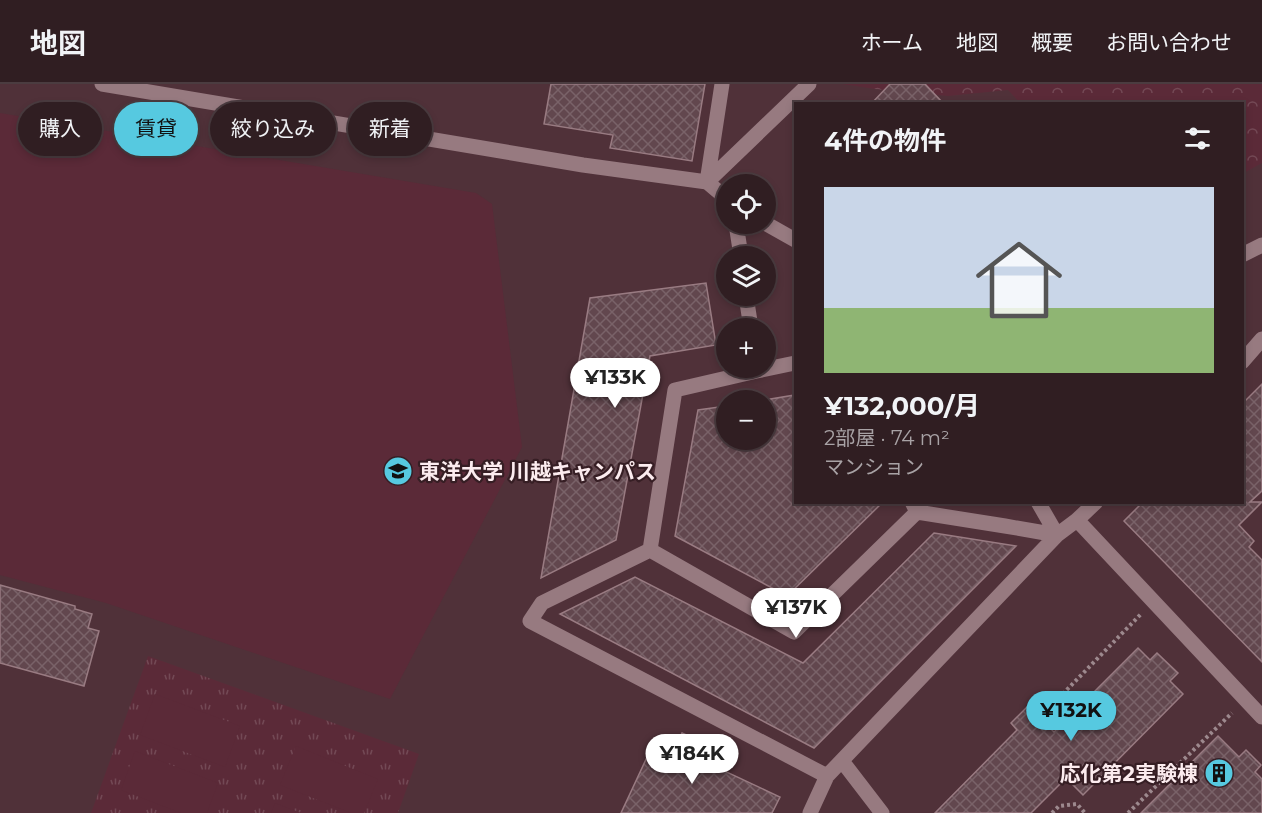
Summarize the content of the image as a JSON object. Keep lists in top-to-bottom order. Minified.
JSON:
{"places":{"school or university":["東洋大学 川越キャンパス"],"building":["応化第2実験棟"]},"page":{"header":"地図","nav":["ホーム","地図","概要","お問い合わせ"],"chip":["購入","賃貸","絞り込み","新着"],"heading":"4件の物件","map_buttons":["+","−"],"list":[{"name":"¥132,000/月","note":"2部屋 · 74 m² · マンション"}],"price":["¥133K","¥137K","¥132K","¥184K"]}}
